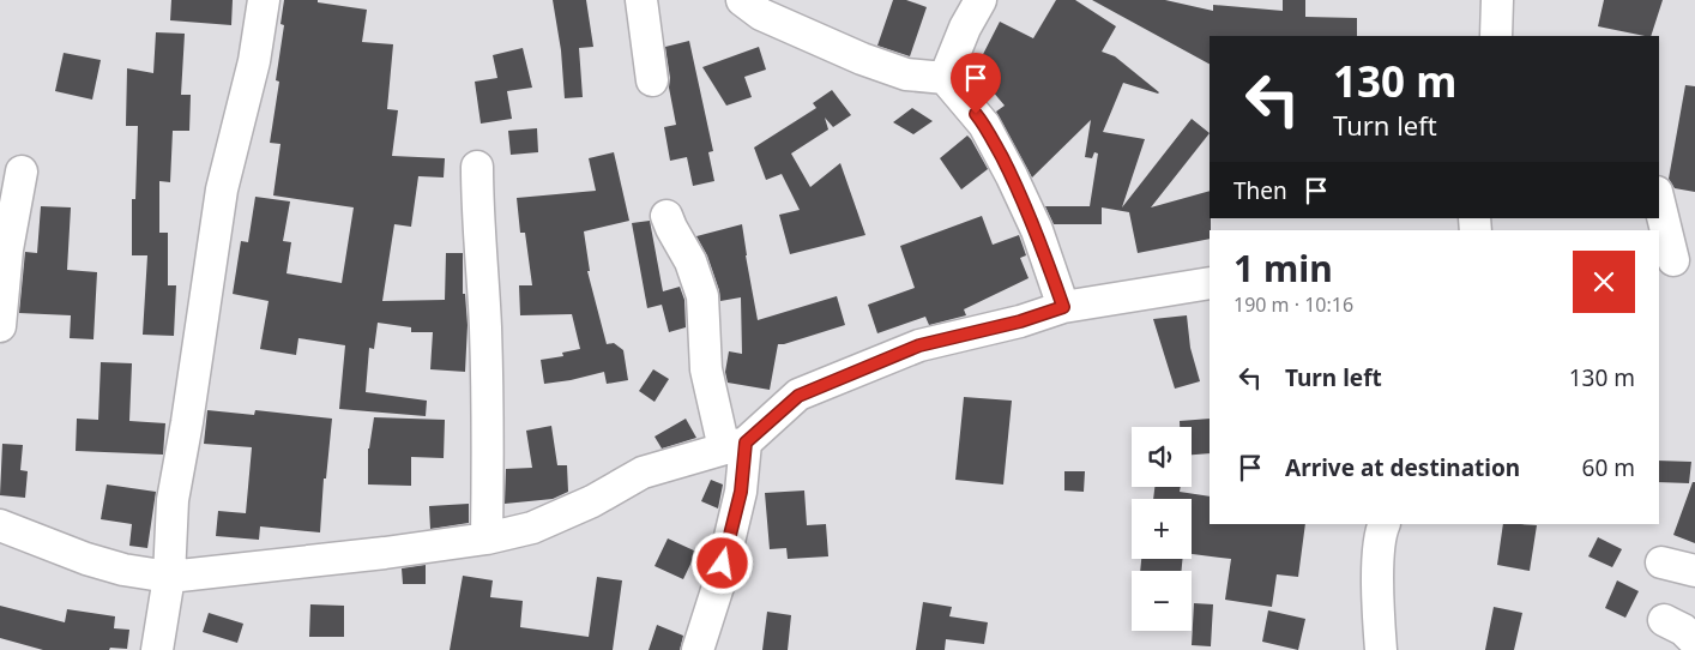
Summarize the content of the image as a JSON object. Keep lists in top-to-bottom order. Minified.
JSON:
{"page":{"turn":["130 m","Turn left"],"then":"Then","heading":["1 min","190 m · 10:16"],"list":[{"name":"Turn left","value":"130 m"},{"name":"Arrive at destination","value":"60 m"}],"map_buttons":["+","−"]}}
